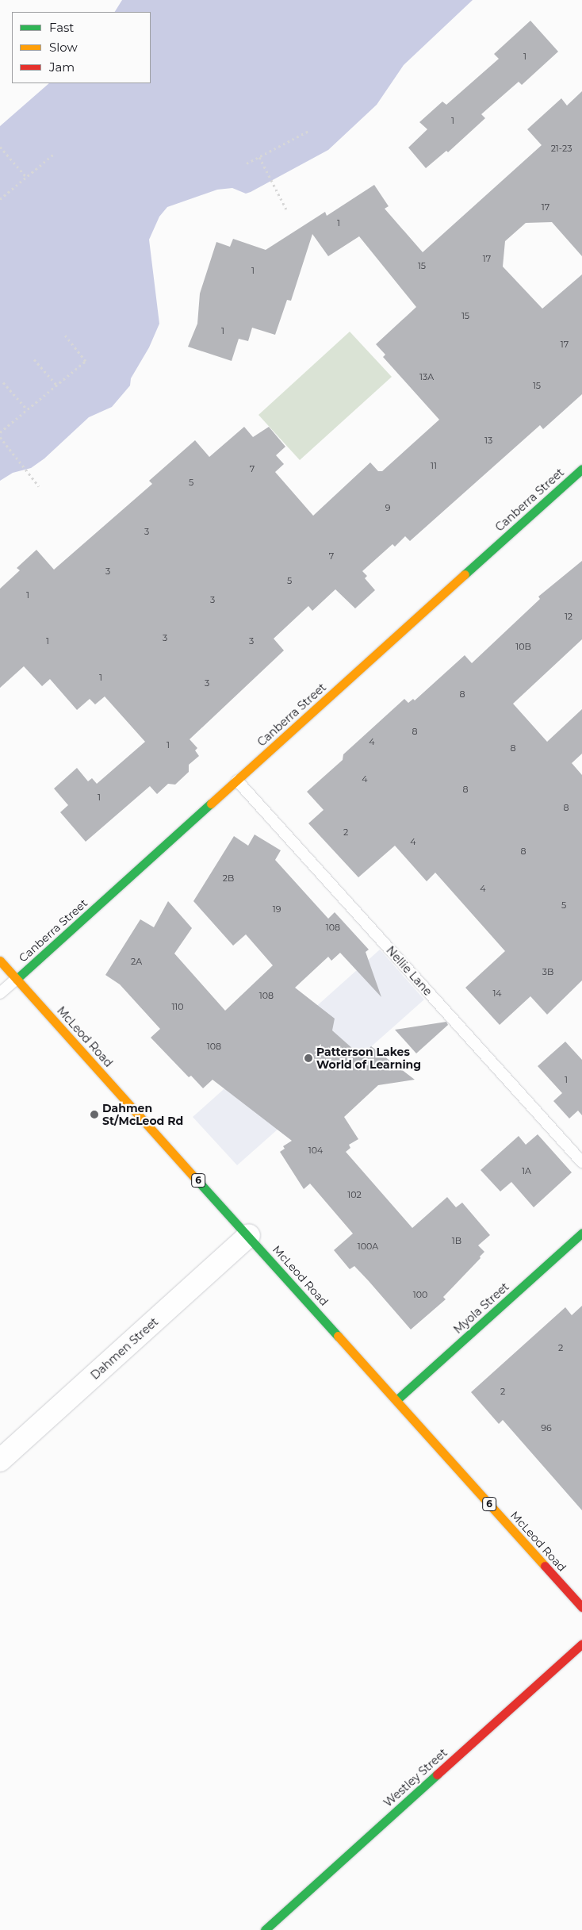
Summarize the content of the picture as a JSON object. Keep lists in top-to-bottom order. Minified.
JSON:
{"streets":{"street":["Canberra Street","McLeod Road","6","Myola Street","Dahmen Street","Westley Street"],"lane":["Nellie Lane"]},"crossings":[["Canberra Street","Nellie Lane"],["Canberra Street","McLeod Road"],["McLeod Road","Myola Street"],["McLeod Road","Dahmen Street"]],"places":["Patterson Lakes World of Learning","Dahmen St/McLeod Rd"],"house_numbers":["1","1","21-23","17","1","17","15","1","15","1","17","13A","15","13","11","7","5","9","3","7","3","5","1","3","12","3","1","3","10B","1","3","8","8","4","1","8","4","8","1","8","2","4","8","2B","4","5","19","108","2A","3B","14","108","110","108","1","104","1A","102","1B","100A","100","2","2","96"],"legend":["Fast","Slow","Jam"]}
